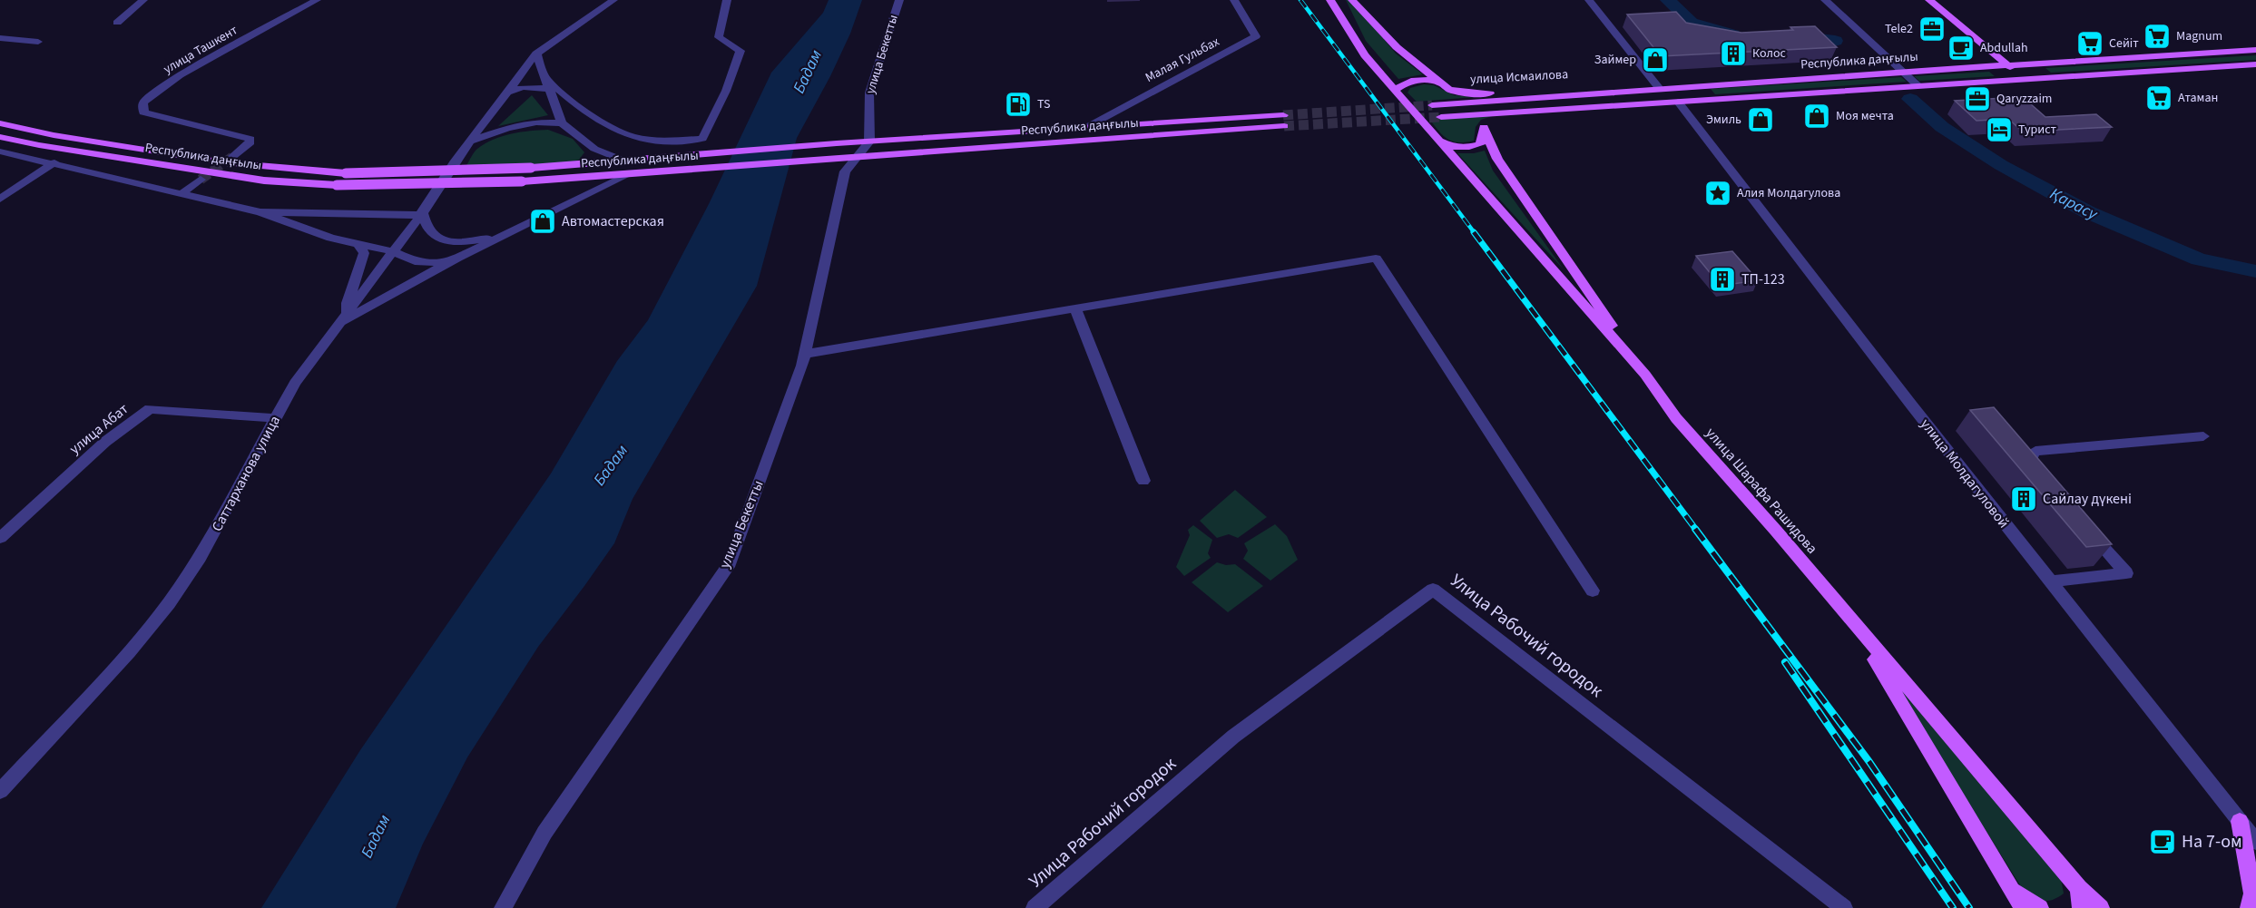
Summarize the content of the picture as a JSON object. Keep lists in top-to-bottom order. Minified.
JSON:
{"streets":{"main road":["Республика даңғылы","улица Исмаилова","улица Шарафа Рашидова"],"street":["улица Ташкент","улица Бекетты","Малая Гульбах","улица Абат","Саттарханова улица","улица Молдагуловой","Улица Рабочий городок"]},"crossings":[["улица Бекетты","Республика даңғылы"],["Малая Гульбах","Республика даңғылы"],["Республика даңғылы","улица Исмаилова"],["Республика даңғылы","улица Молдагуловой"],["улица Абат","Саттарханова улица"]],"water":["Бадам","Қарасу"],"places":{"office":["Tele2","Qaryzzaim"],"supermarket":["Magnum","Сейіт","Атаман"],"cafe":["Аbdullah","На 7-ом"],"building":["Колос","ТП-123","Сайлау дүкені"],"shop":["Займер","Моя мечта","Эмиль","Автомастерская"],"fuel station":["TS"],"hotel":["Турист"],"place":["Алия Молдагулова"]}}
